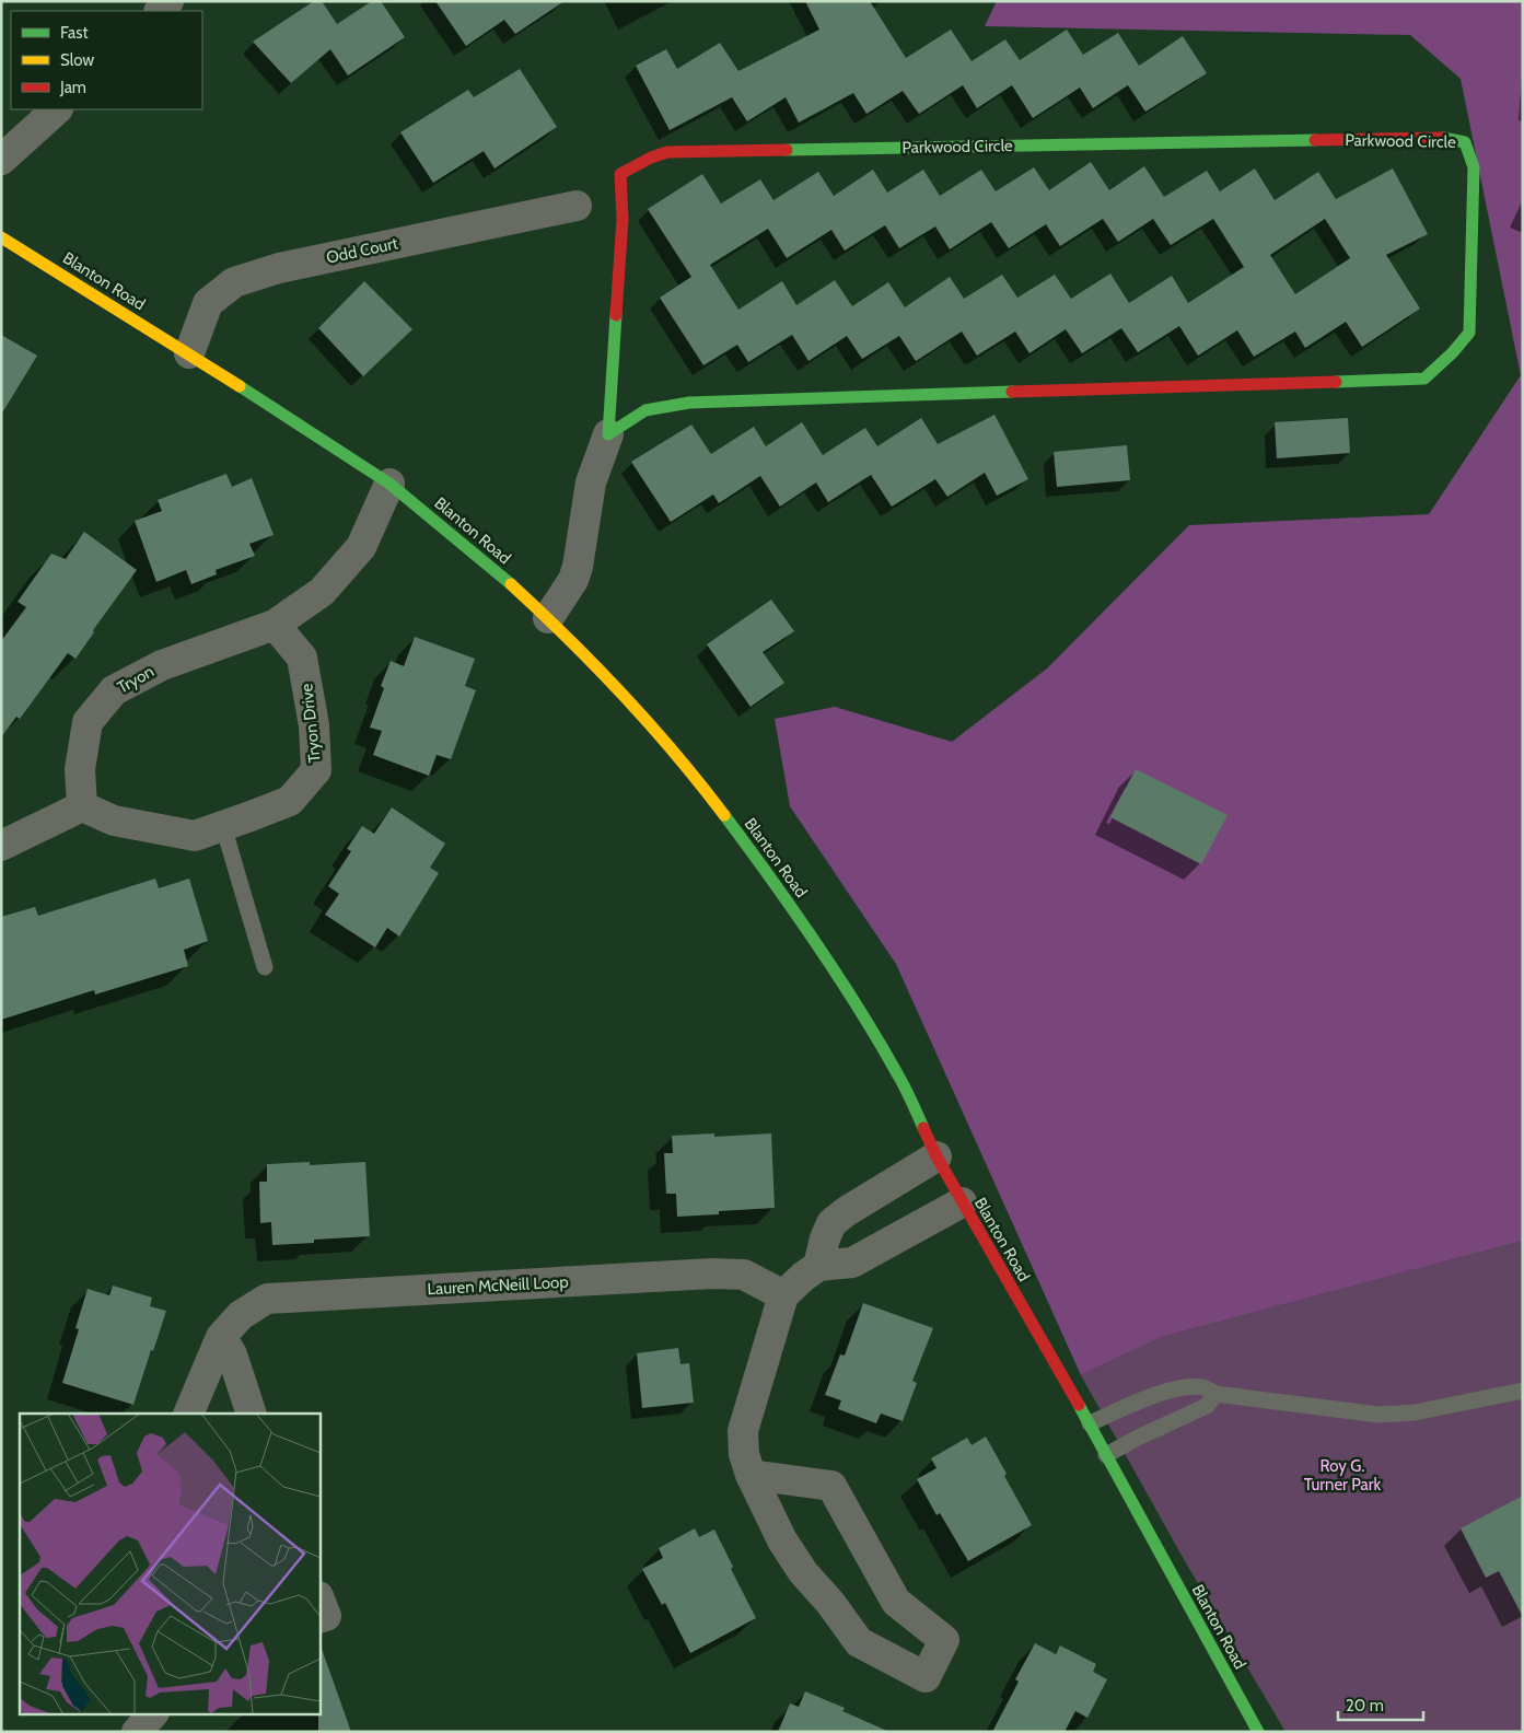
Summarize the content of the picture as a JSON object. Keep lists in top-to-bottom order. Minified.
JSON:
{"streets":{"street":["Parkwood Circle","Odd Court","Blanton Road","Tryon","Tryon Drive","Lauren McNeill Loop"]},"crossings":[["Parkwood Circle","Blanton Road"],["Odd Court","Blanton Road"],["Tryon","Tryon Drive"]],"parks":["Roy G. Turner Park"],"legend":["Fast","Slow","Jam"],"scale_bar":"20 m"}
